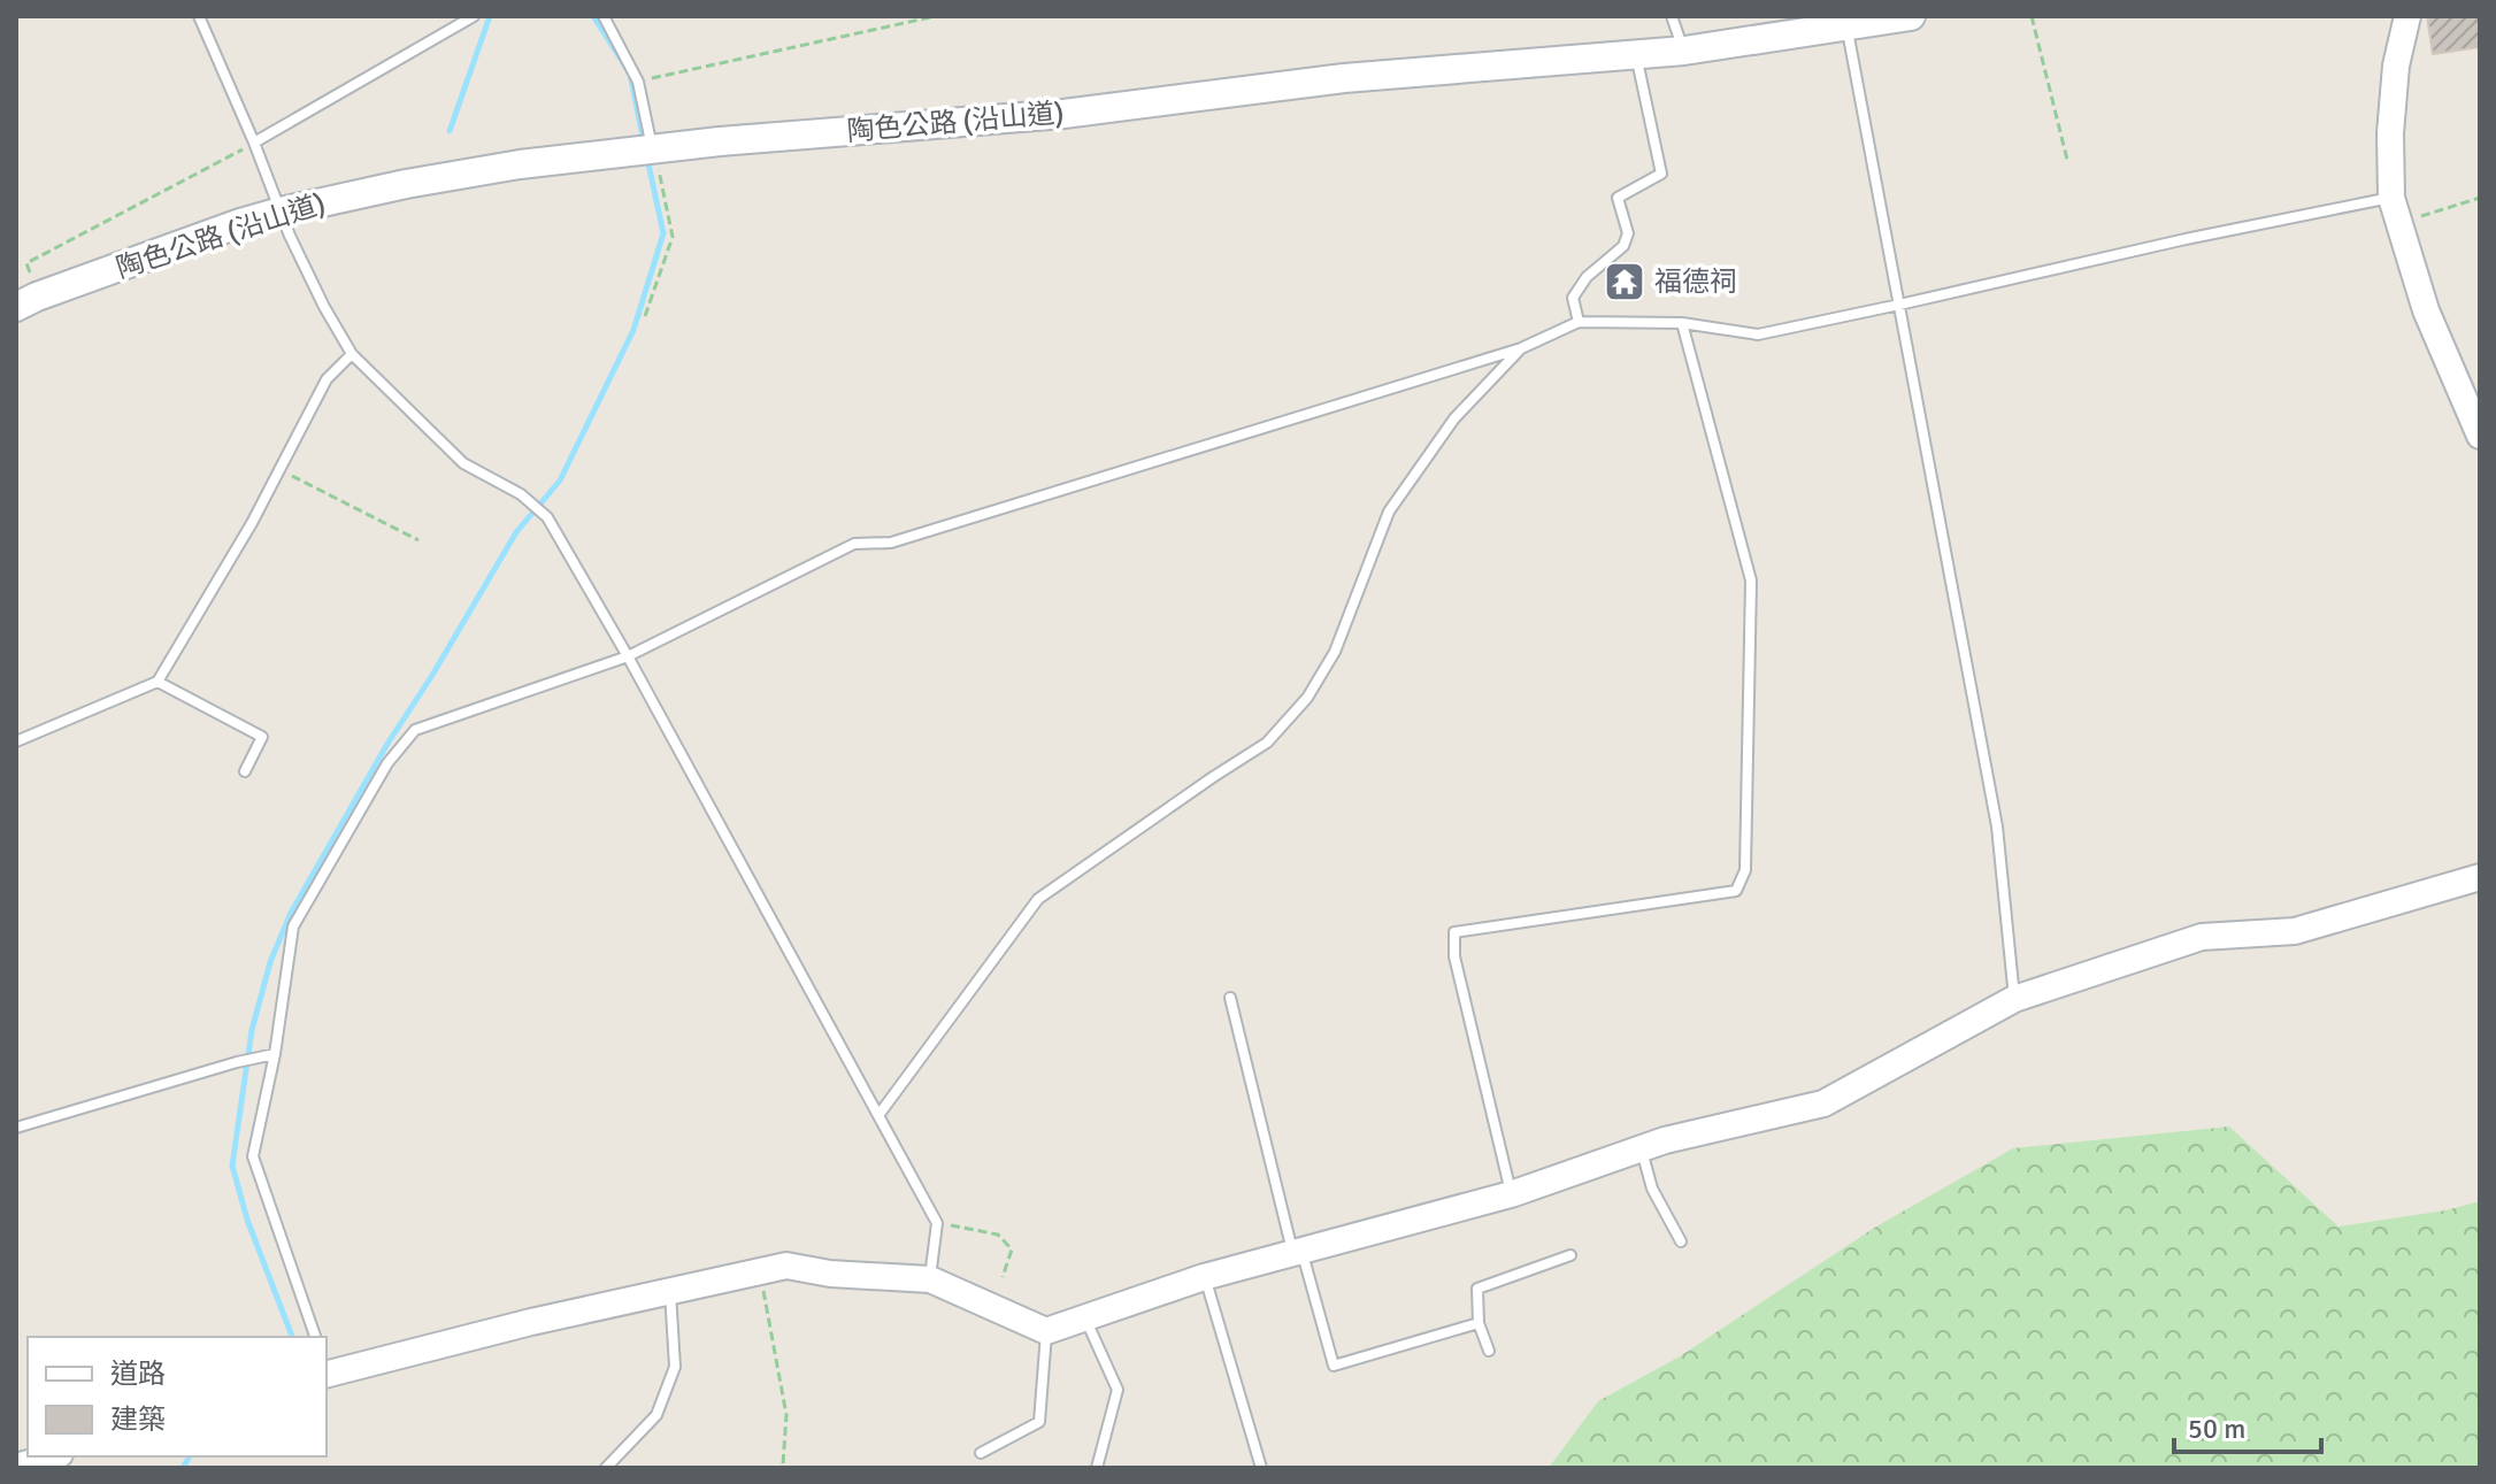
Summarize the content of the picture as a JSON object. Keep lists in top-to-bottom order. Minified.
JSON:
{"streets":{"main road":["陶色公路 (沿山道)"]},"places":{"temple":["福德祠"]},"legend":["道路","建築"],"scale_bar":"50 m"}
